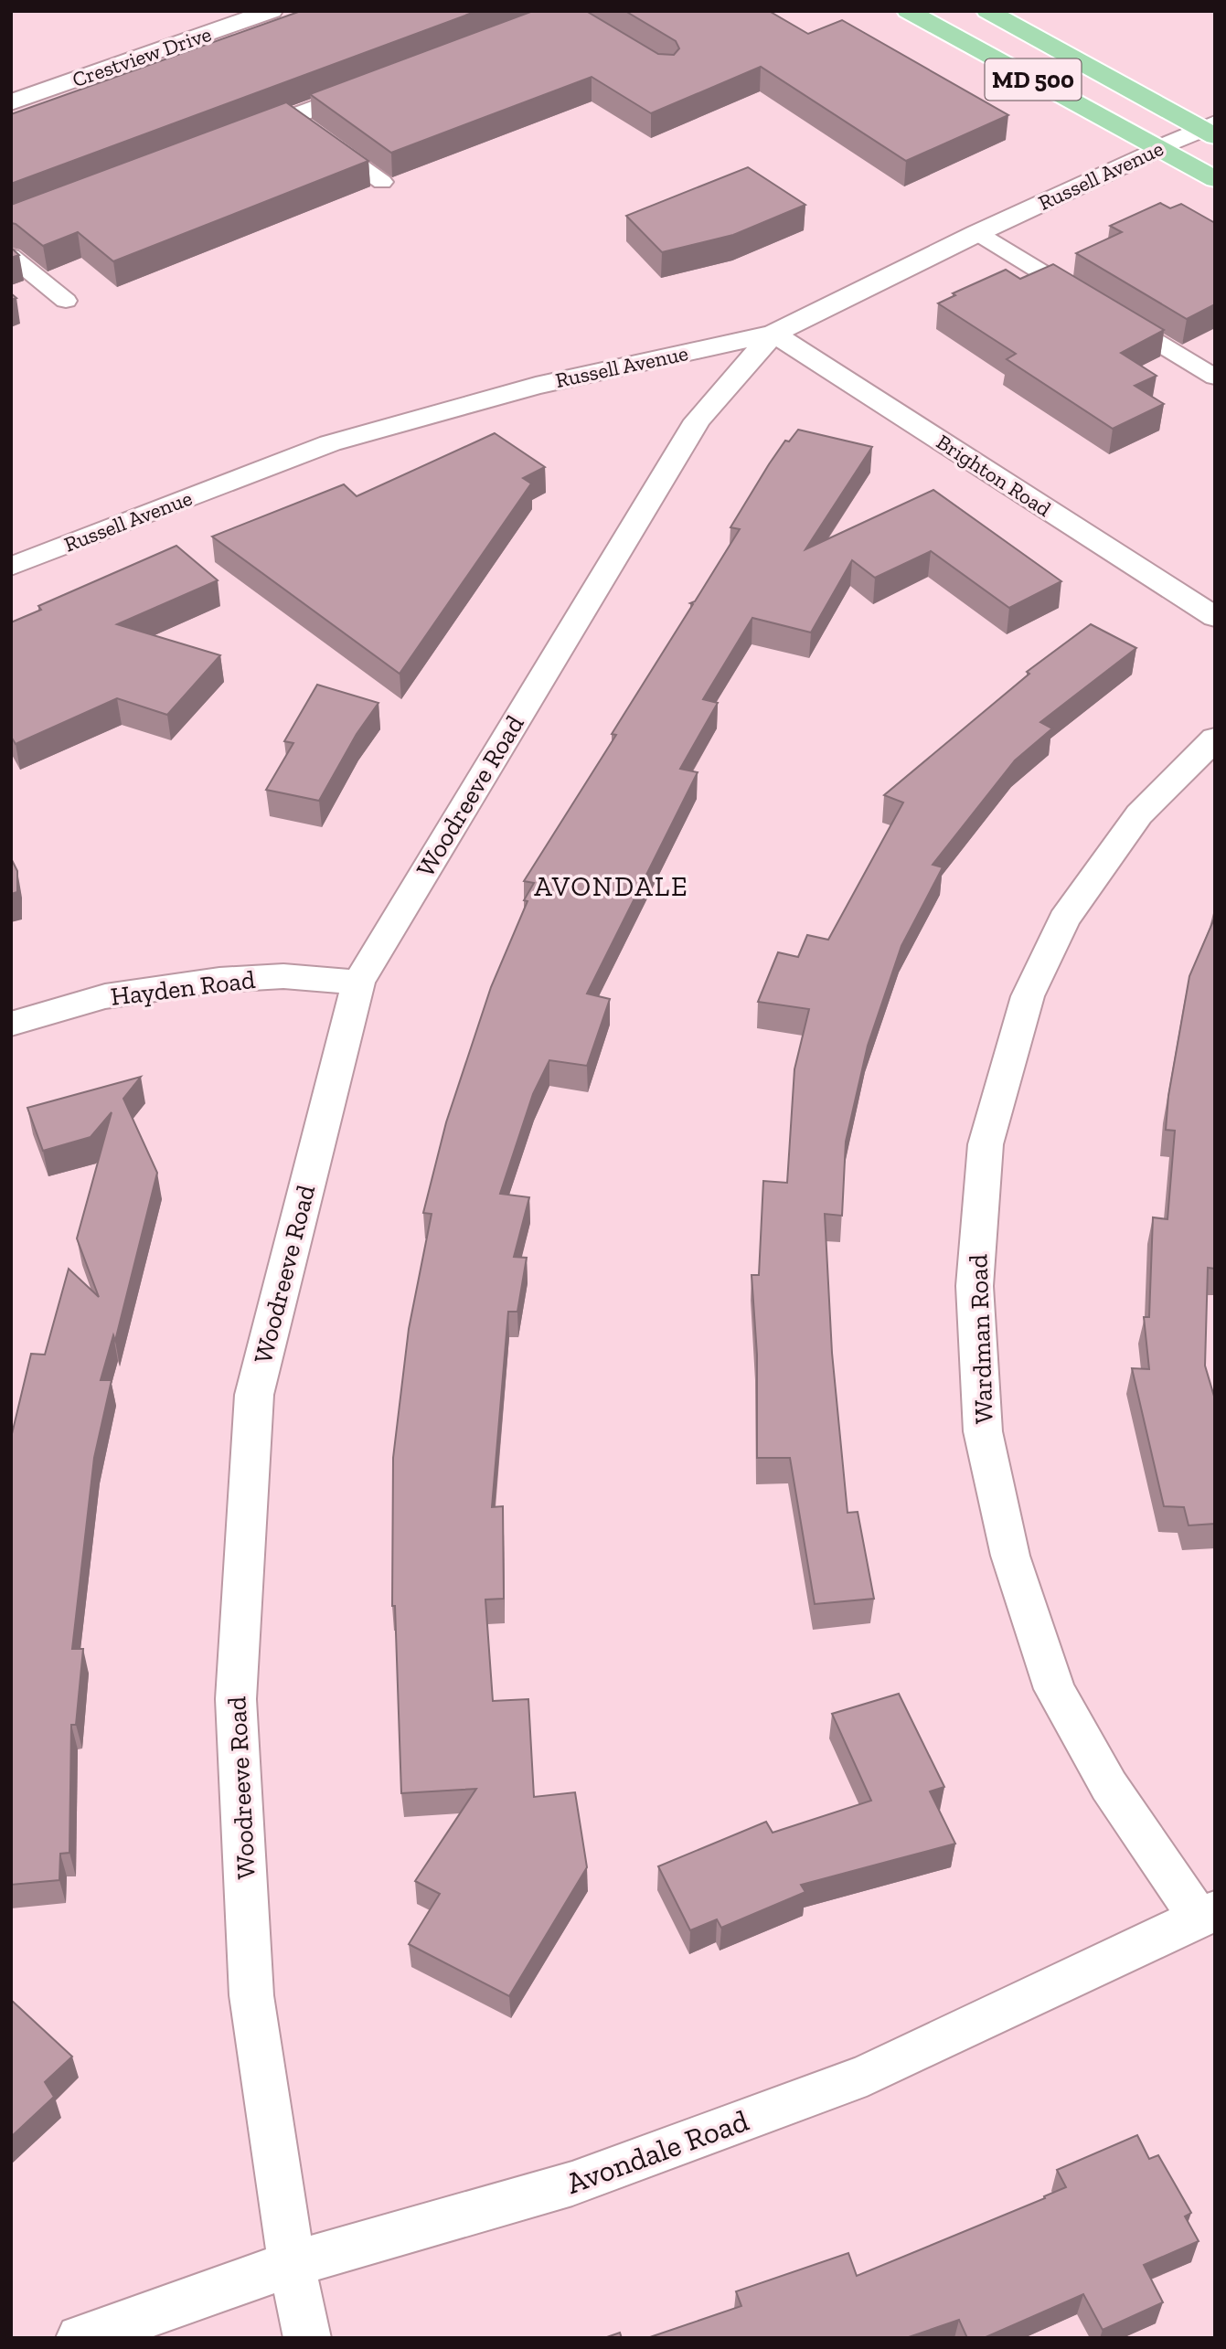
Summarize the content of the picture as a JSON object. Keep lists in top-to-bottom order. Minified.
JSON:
{"streets":{"main road":["MD 500"],"street":["Crestview Drive","Russell Avenue","Brighton Road","Woodreeve Road","Hayden Road","Wardman Road","Avondale Road"]},"crossings":[["MD 500","Russell Avenue"],["Russell Avenue","Brighton Road"],["Russell Avenue","Woodreeve Road"],["Brighton Road","Woodreeve Road"],["Woodreeve Road","Hayden Road"],["Woodreeve Road","Avondale Road"],["Wardman Road","Avondale Road"]],"districts":["AVONDALE"]}
